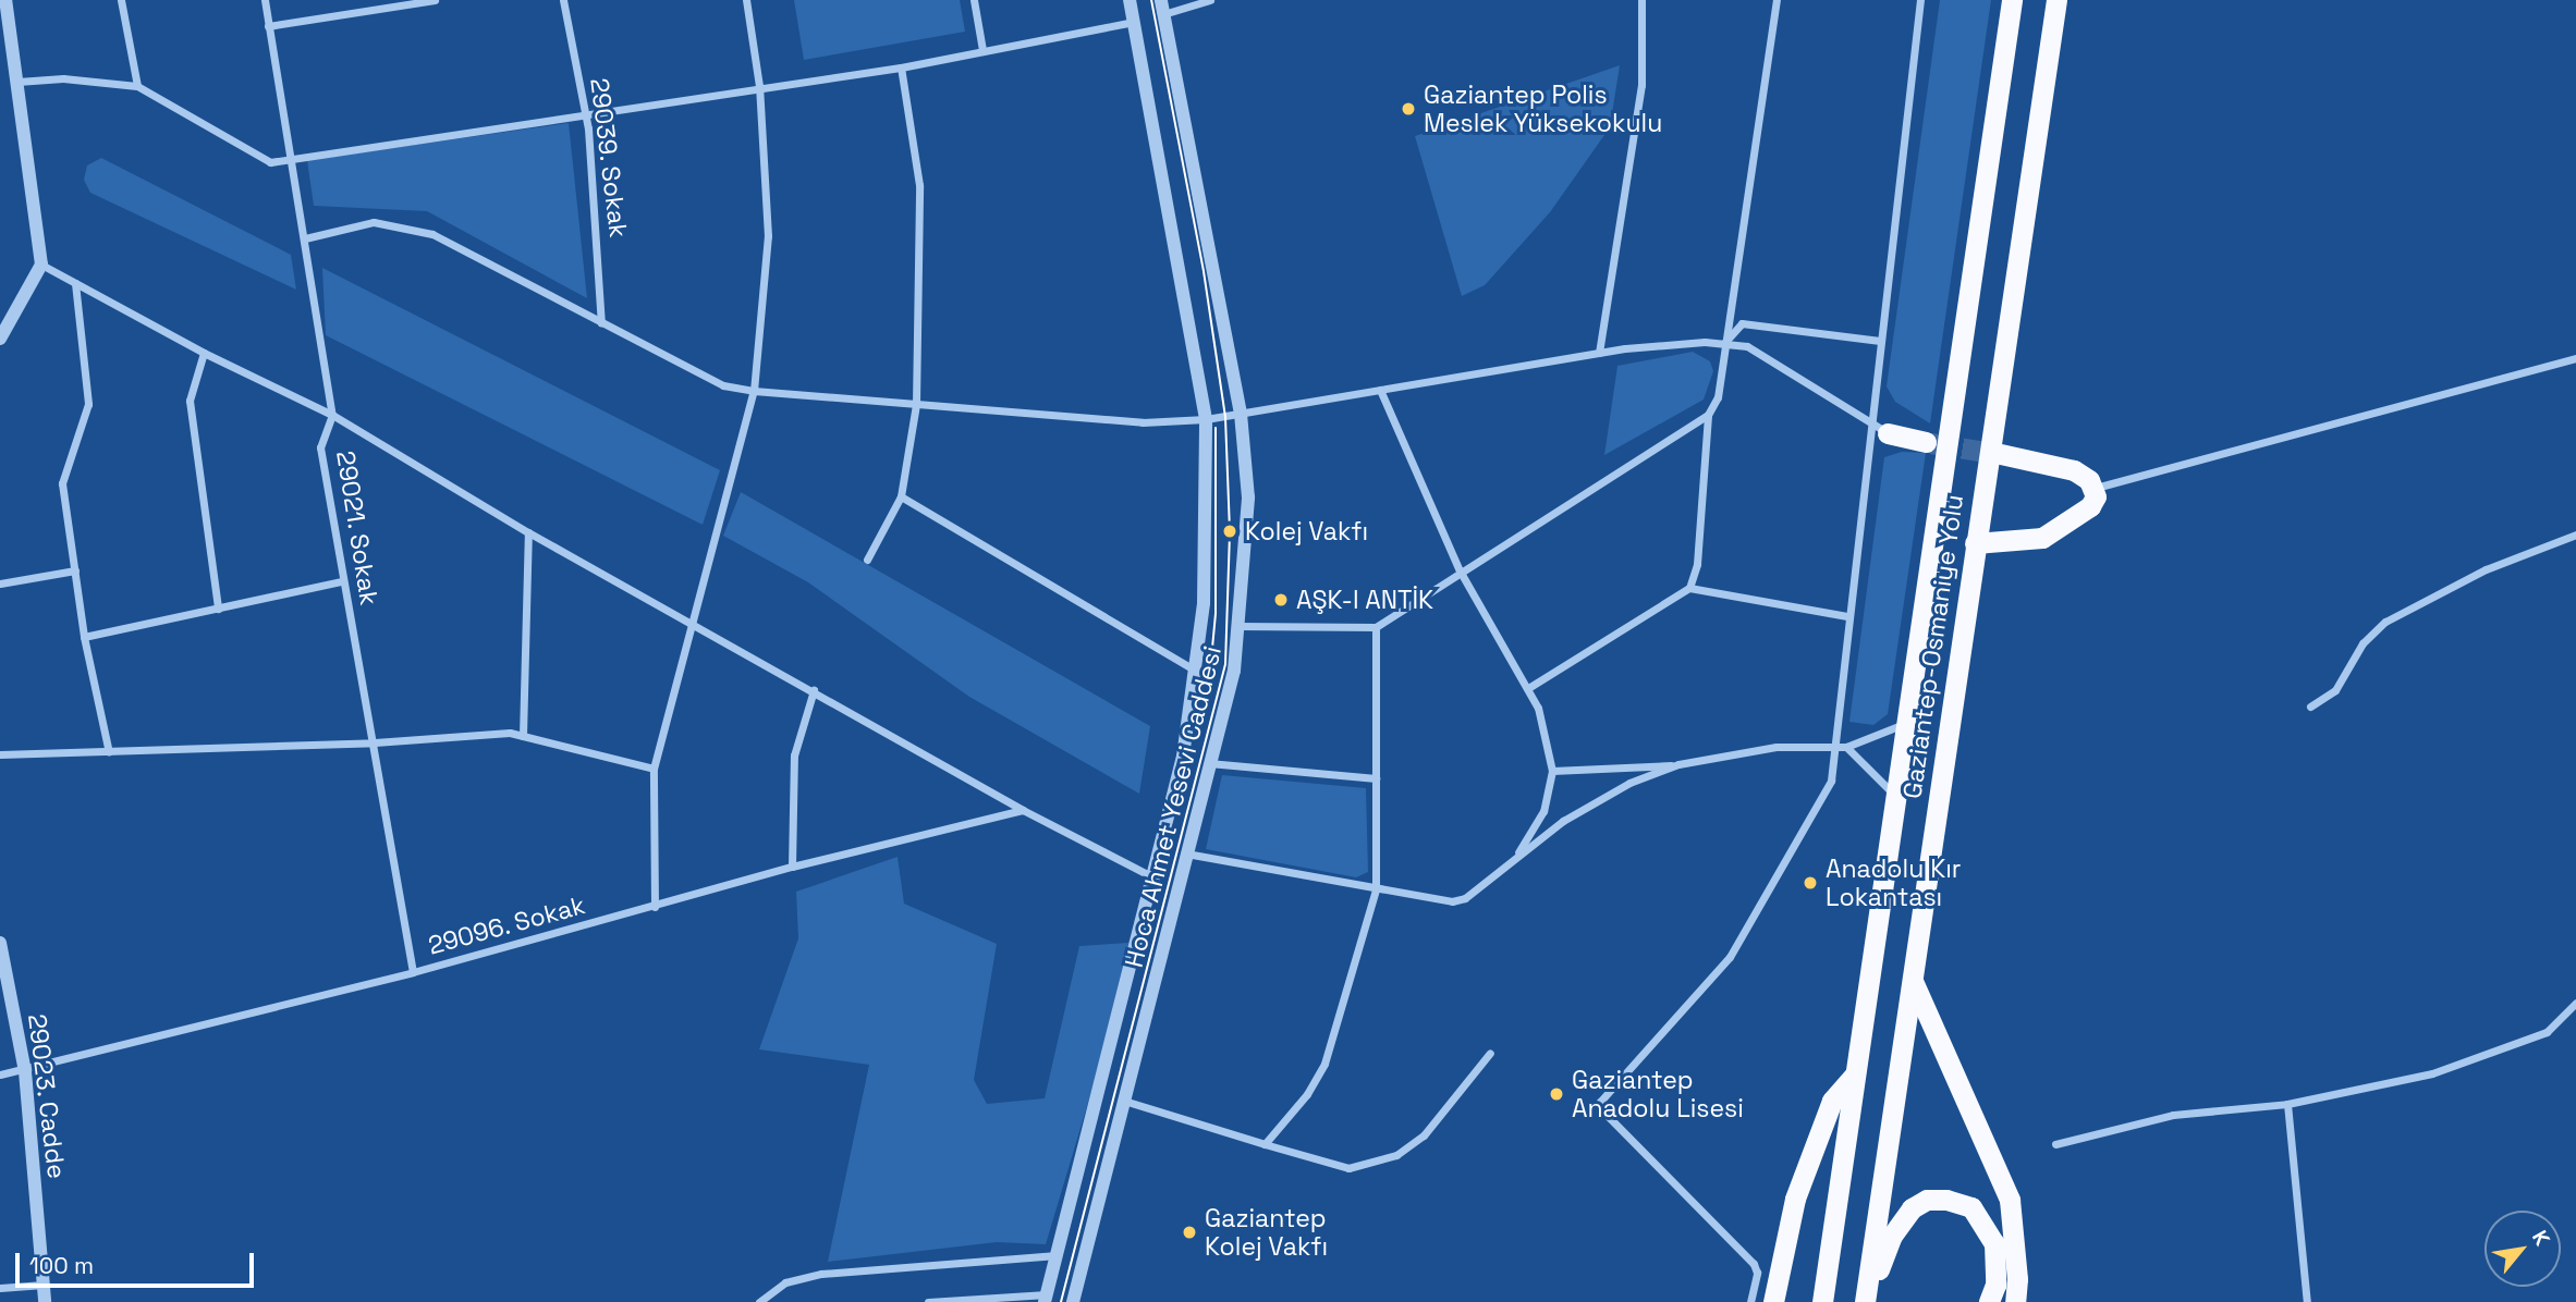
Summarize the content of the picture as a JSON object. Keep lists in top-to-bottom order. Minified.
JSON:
{"streets":{"highway":["Gaziantep-Osmaniye Yolu"],"street":["29039. Sokak","29021. Sokak","Hoca Ahmet Yesevi Caddesi","29096. Sokak","29023. Cadde"]},"crossings":[["29021. Sokak","29096. Sokak"],["29096. Sokak","29023. Cadde"]],"places":["Gaziantep Polis Meslek Yüksekokulu","Kolej Vakfı","AŞK-I ANTİK","Anadolu Kır Lokantası","Gaziantep Anadolu Lisesi","Gaziantep Kolej Vakfı"],"scale_bar":"100 m","north":"top right"}
